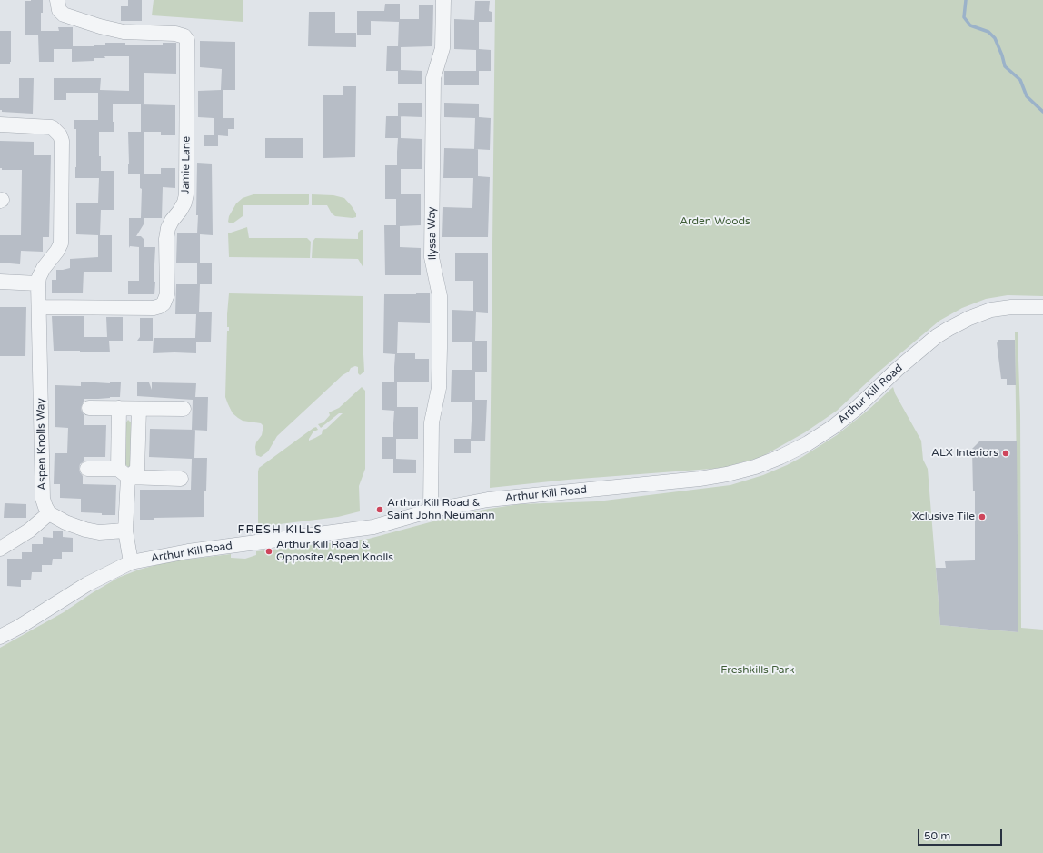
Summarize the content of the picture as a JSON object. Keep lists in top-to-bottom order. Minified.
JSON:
{"streets":{"street":["Jamie Lane","Ilyssa Way","Arthur Kill Road","Aspen Knolls Way"]},"crossings":[["Jamie Lane","Aspen Knolls Way"],["Ilyssa Way","Arthur Kill Road"]],"districts":["FRESH KILLS"],"parks":["Arden Woods","Freshkills Park"],"places":["ALX Interiors","Arthur Kill Road & Saint John Neumann","Xclusive Tile","Arthur Kill Road & Opposite Aspen Knolls"],"scale_bar":"50 m"}
